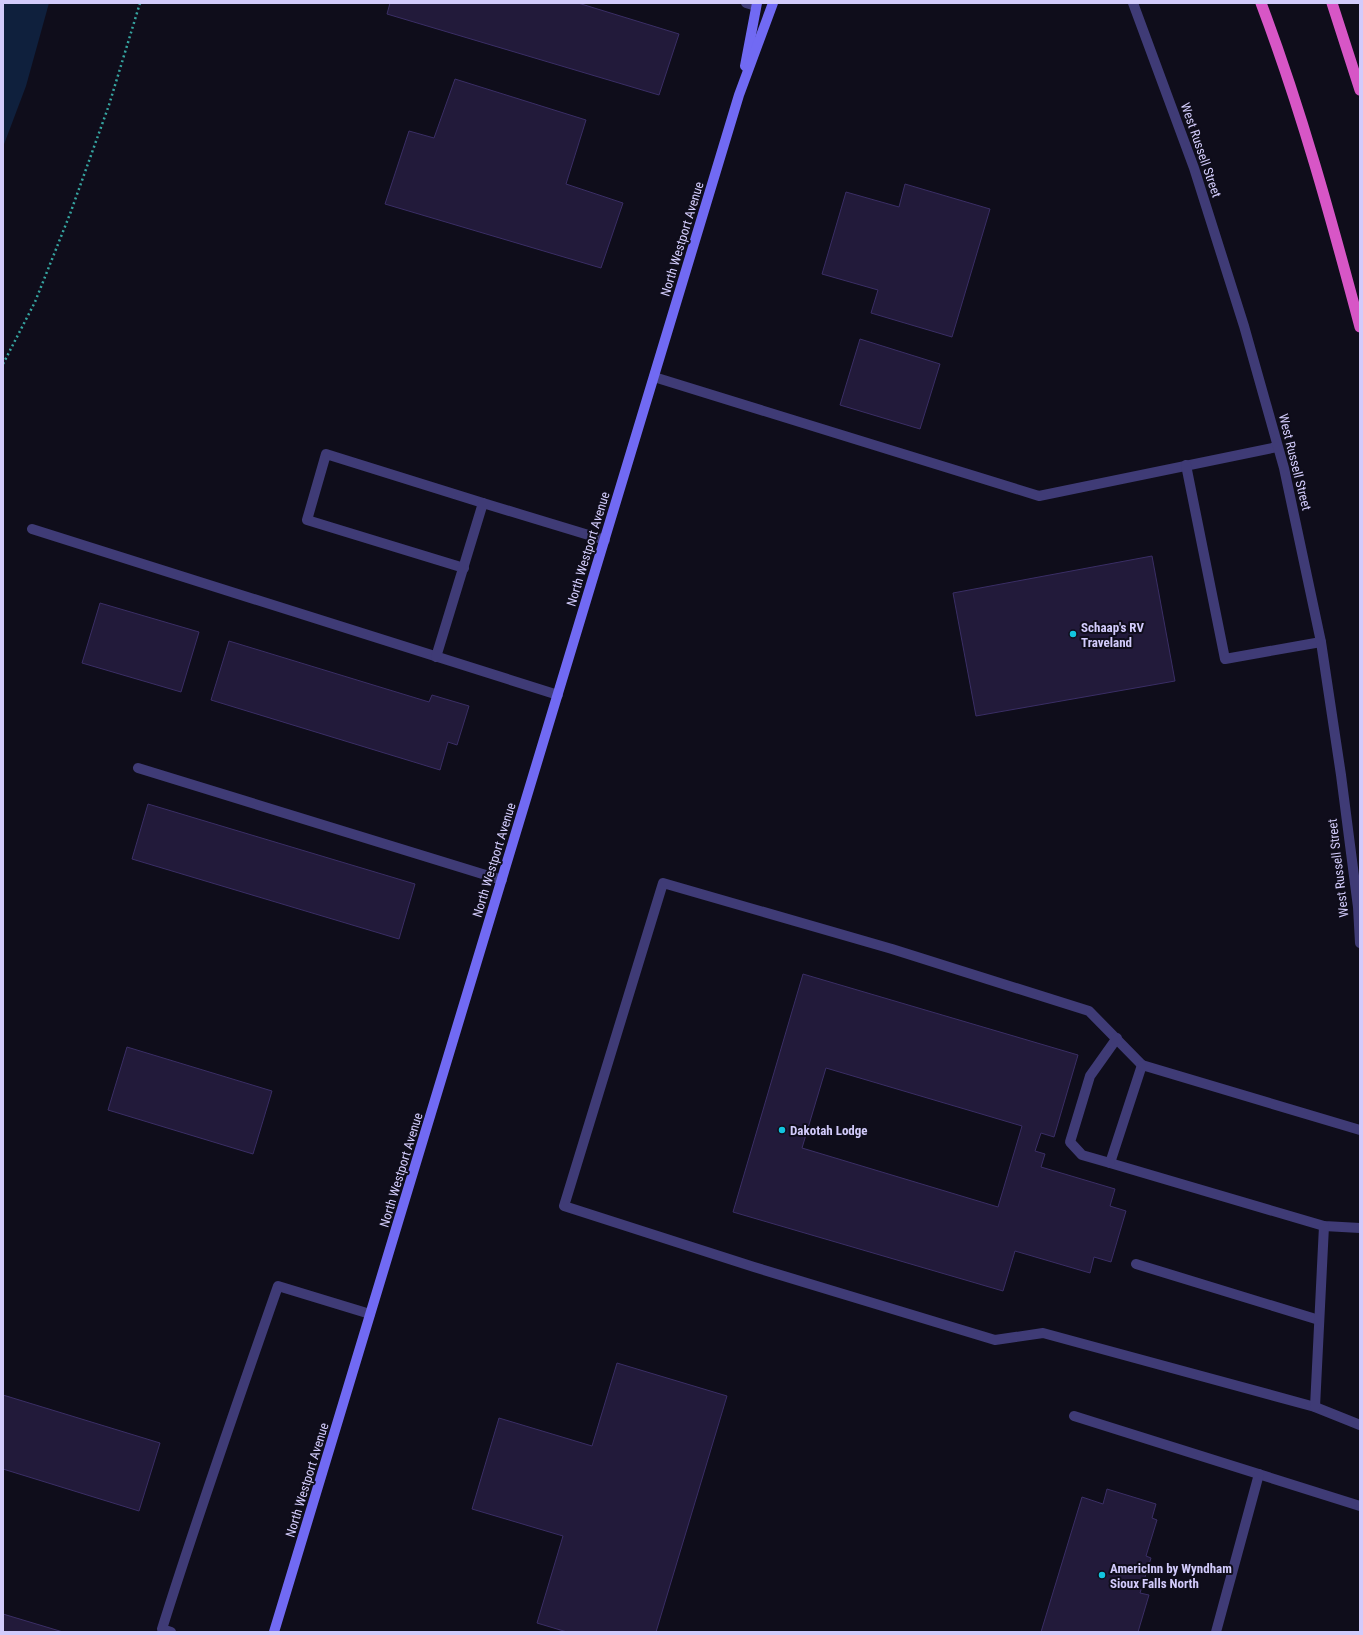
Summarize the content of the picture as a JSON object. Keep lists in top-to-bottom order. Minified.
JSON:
{"streets":{"main road":["North Westport Avenue"],"street":["West Russell Street"]},"places":["Schaap's RV Traveland","Dakotah Lodge","AmericInn by Wyndham Sioux Falls North"]}
